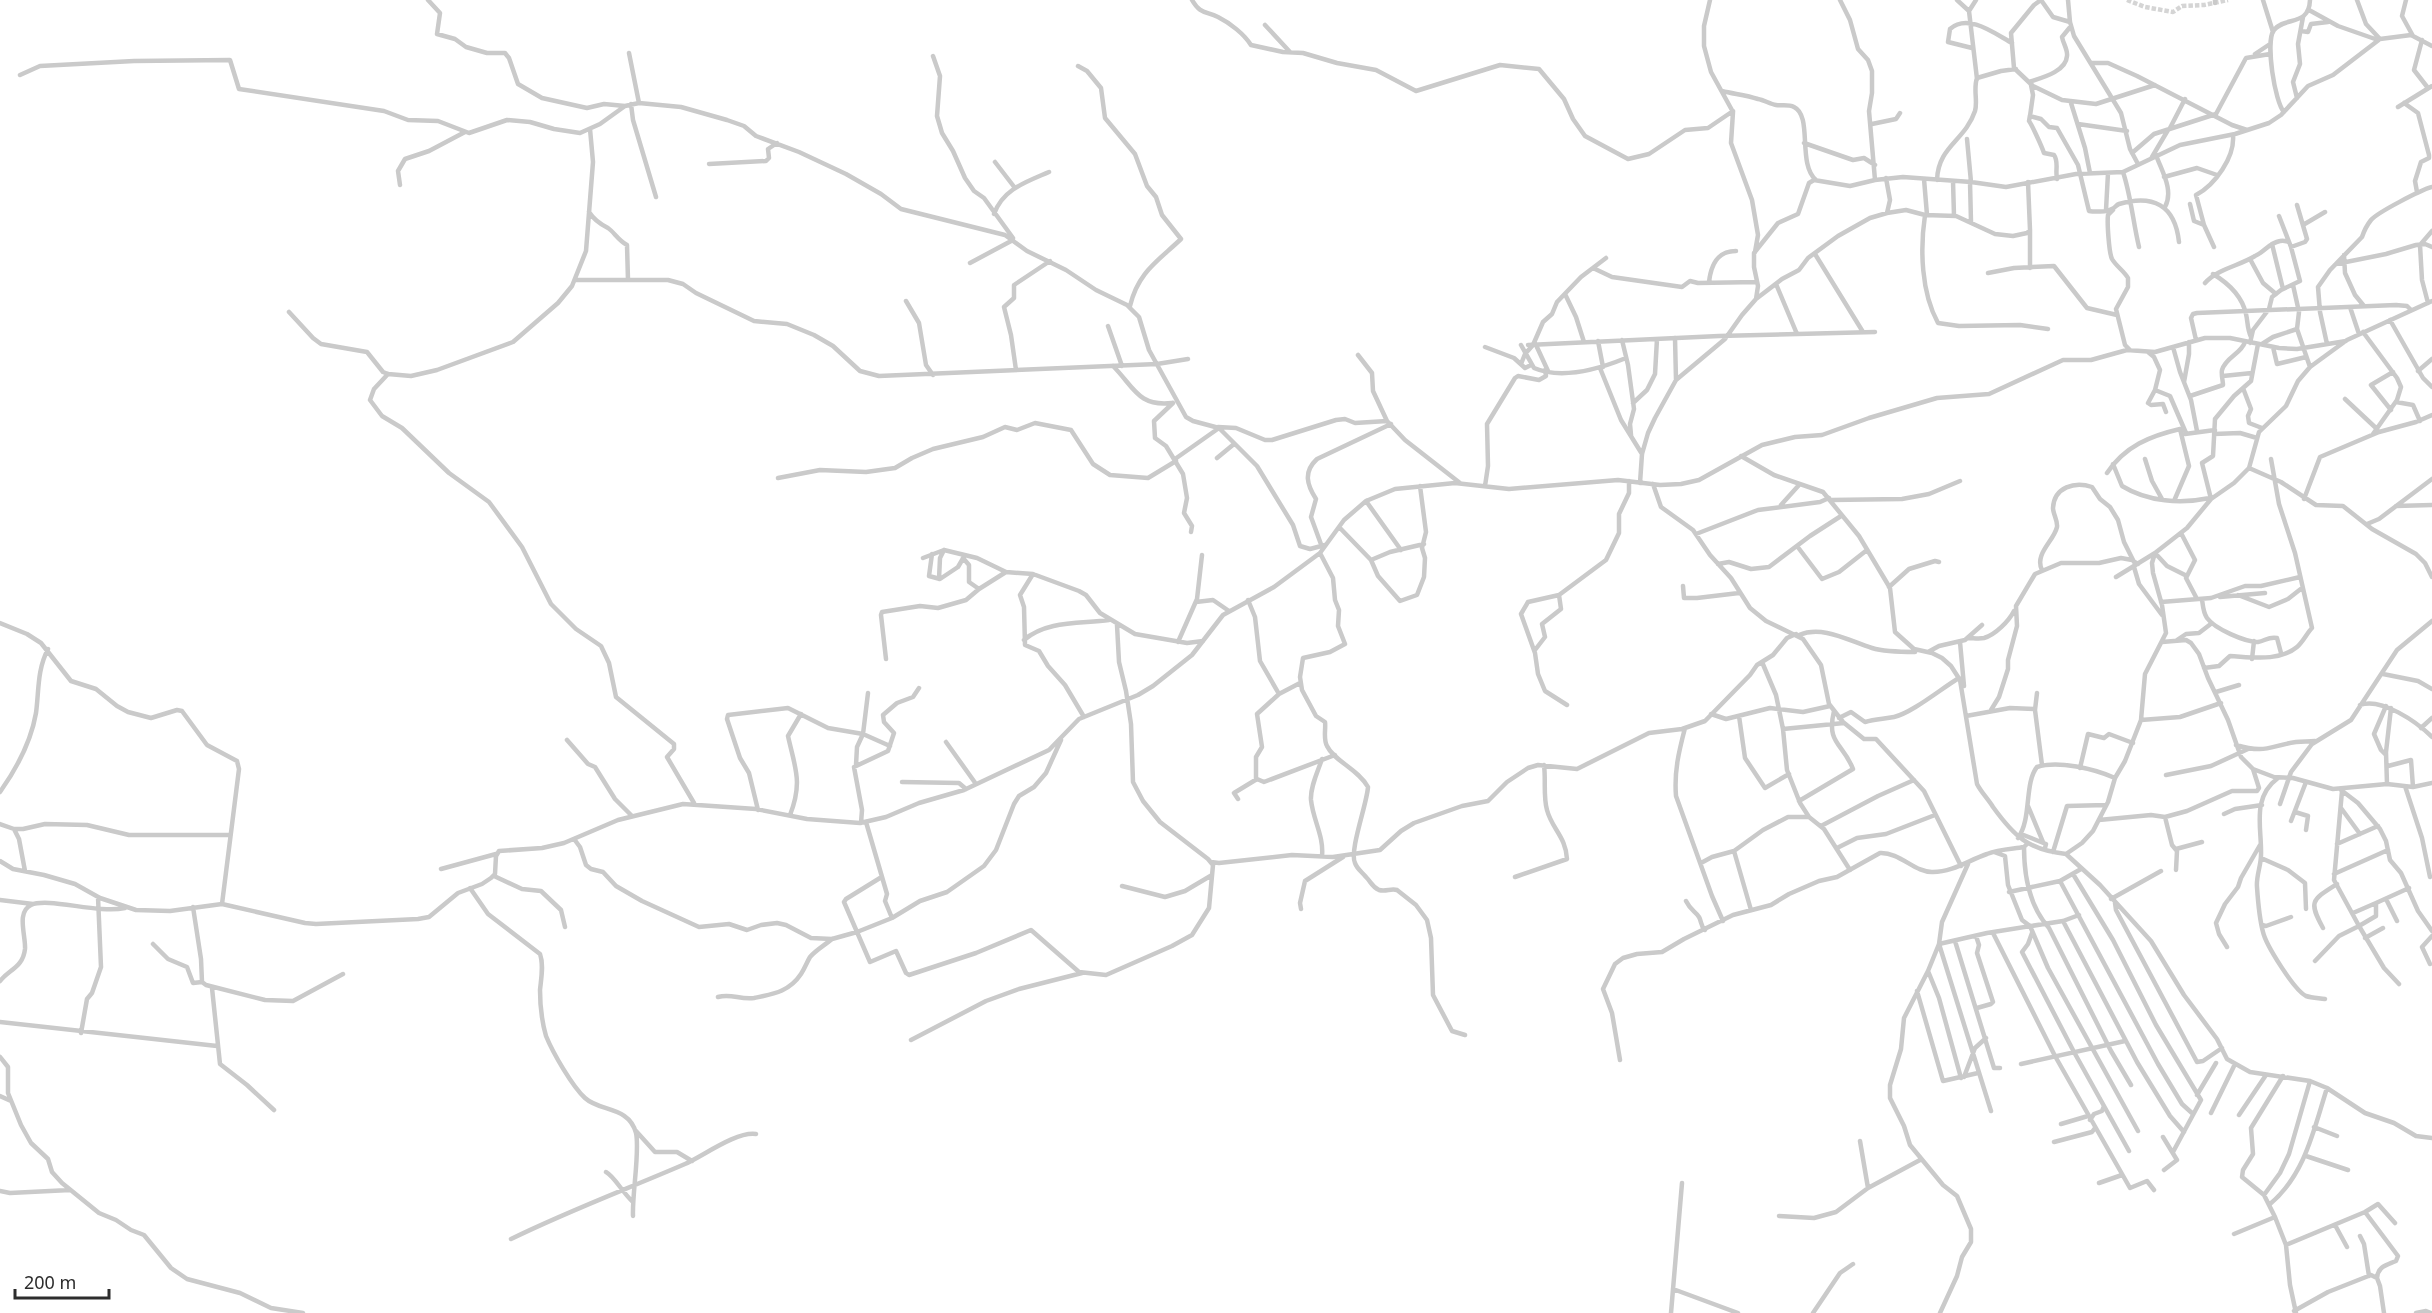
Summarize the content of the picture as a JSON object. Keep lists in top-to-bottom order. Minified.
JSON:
{"scale_bar":"200 m"}
